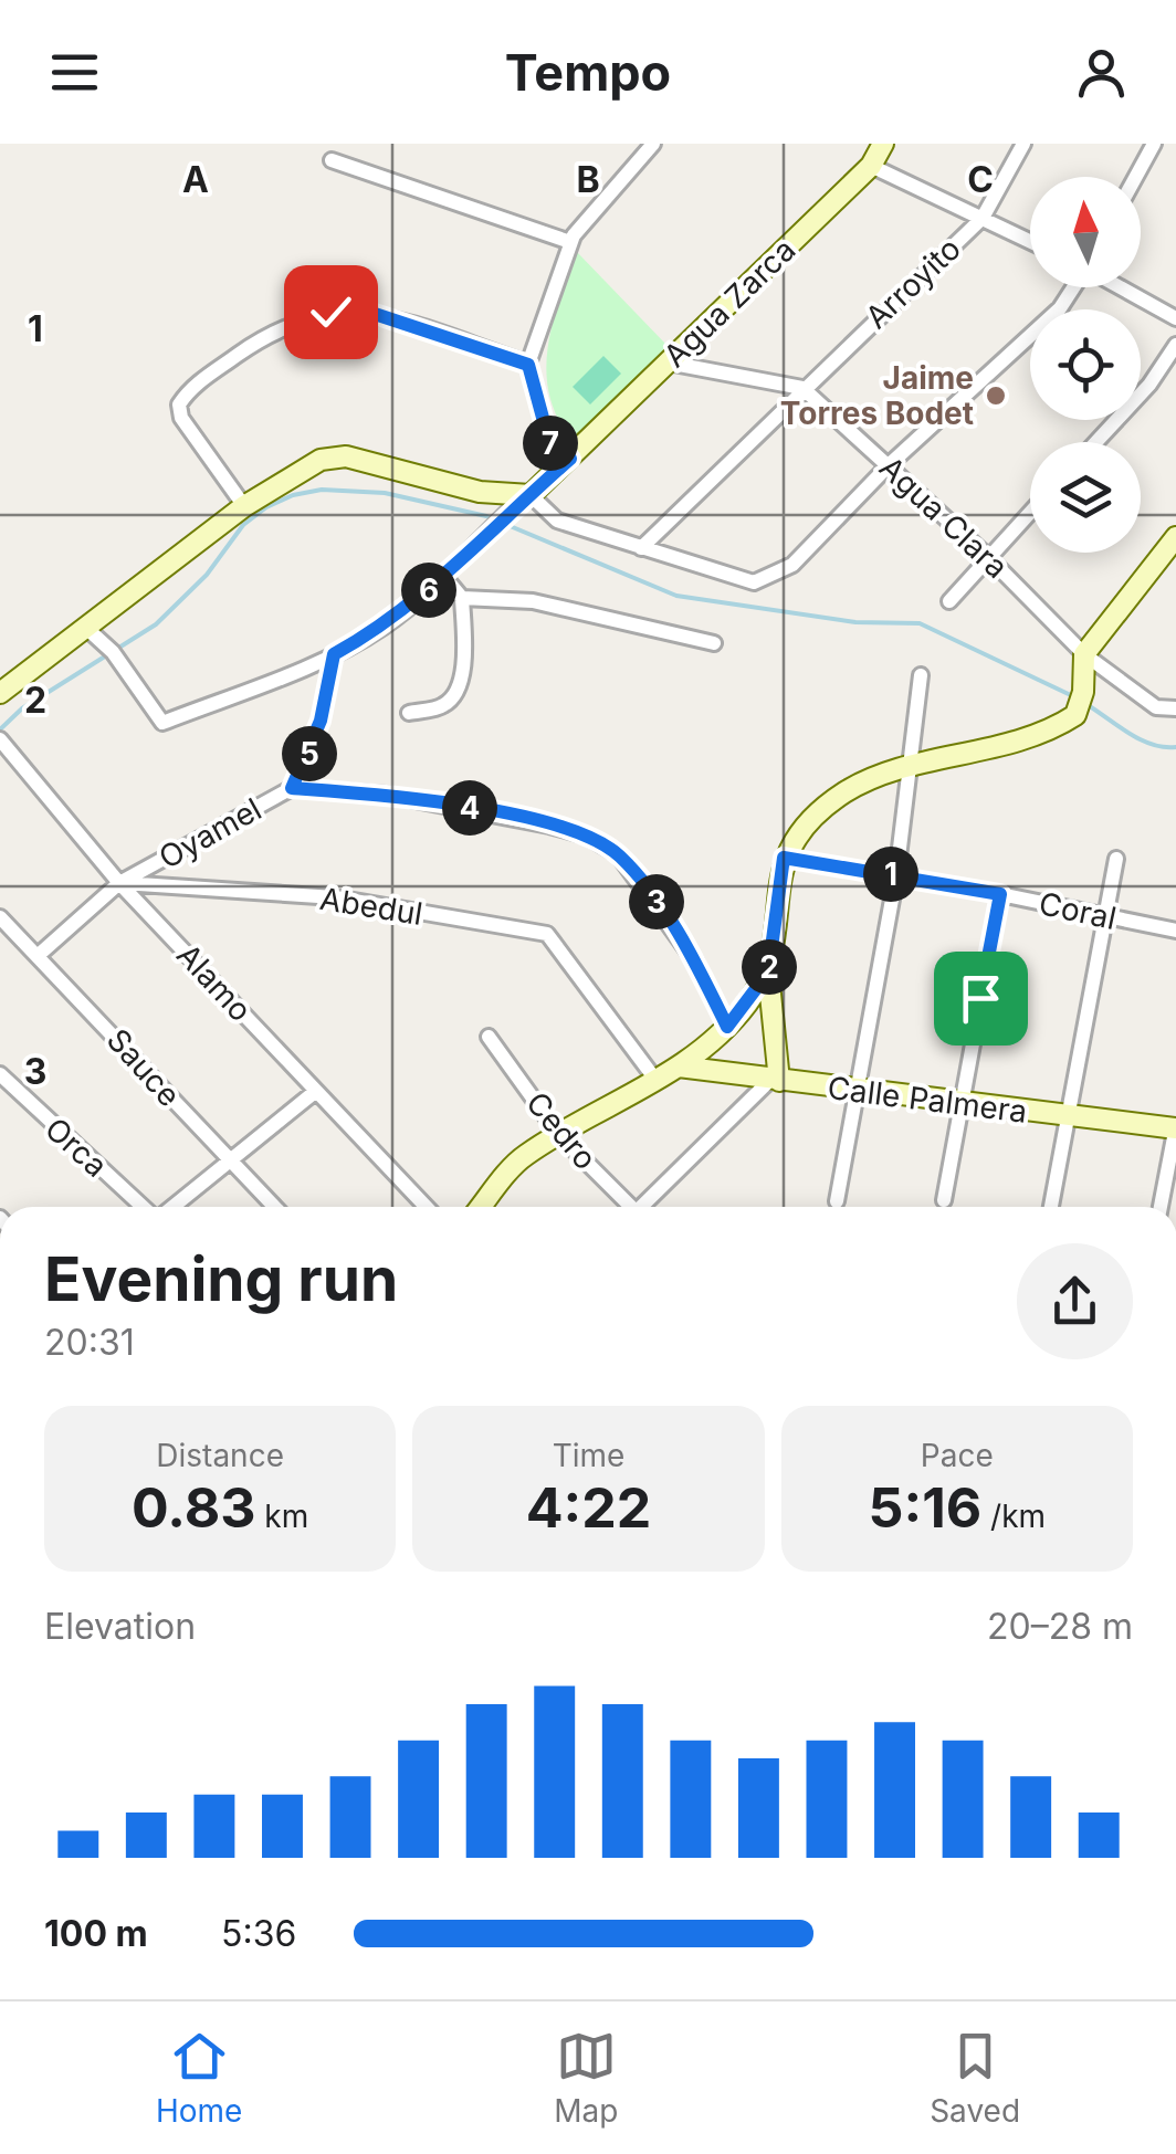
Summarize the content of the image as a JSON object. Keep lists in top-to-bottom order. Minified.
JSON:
{"streets":{"street":["Arroyito","Agua Zarca","Agua Clara","Oyamel","Abedul","Coral","Alamo","Sauce","Calle Palmera","Cedro","Orca"]},"crossings":[["Arroyito","Agua Clara"],["Oyamel","Abedul"],["Oyamel","Alamo"],["Abedul","Alamo"]],"places":["Jaime Torres Bodet"],"north":"top","page":{"header":"Tempo","pins":["7","6","5","4","1","3","2"],"heading":["Evening run","20:31"],"stats":[["Distance","0.83 km"],["Time","4:22"],["Pace","5:16 /km"]],"chart":["Elevation","20–28 m"],"list":[{"name":"100 m","note":"5:36"}],"tabs":["Home","Map","Saved"]},"grid":{"columns":["A","B","C"],"rows":["1","2","3"]}}
